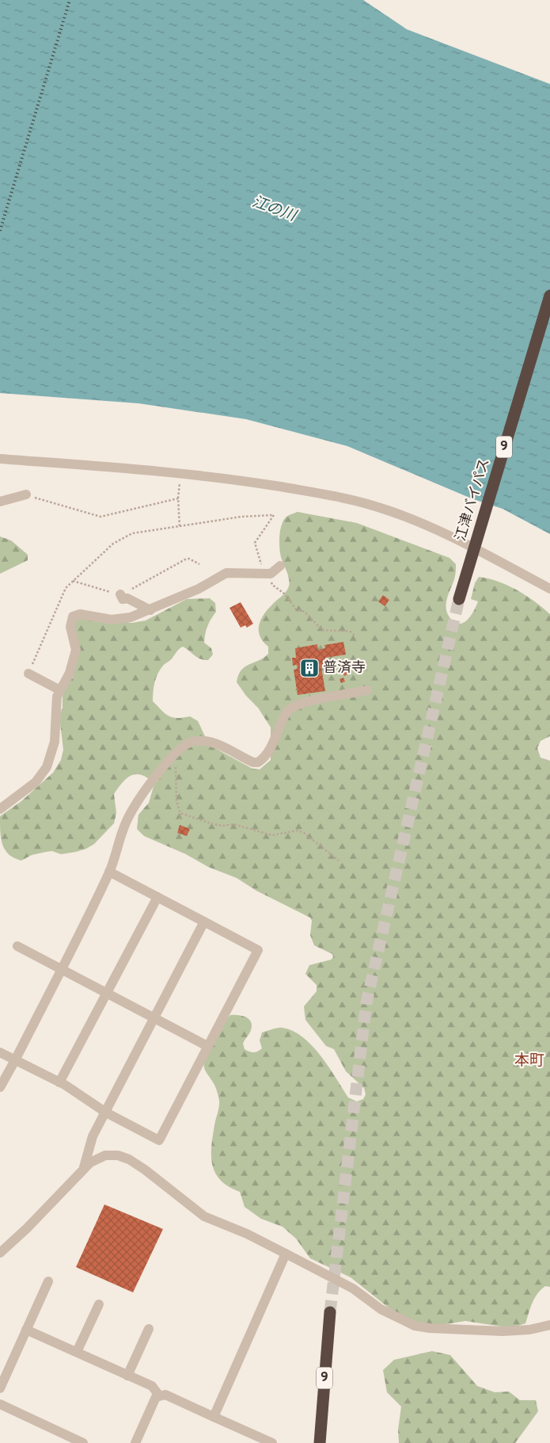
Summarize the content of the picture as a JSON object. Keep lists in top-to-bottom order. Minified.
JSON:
{"streets":{"highway":["9","江津バイパス"]},"districts":["本町"],"water":["江の川"],"places":{"building":["普済寺"]}}
